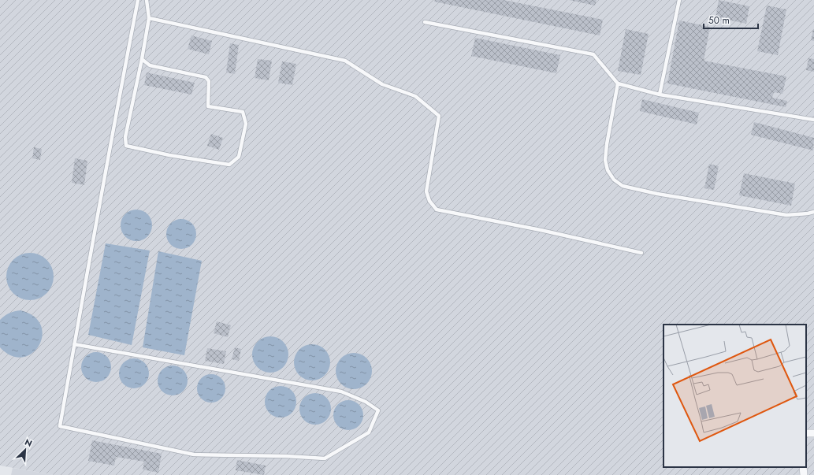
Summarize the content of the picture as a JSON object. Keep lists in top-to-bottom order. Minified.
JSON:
{"scale_bar":"50 m","north":"top right"}
